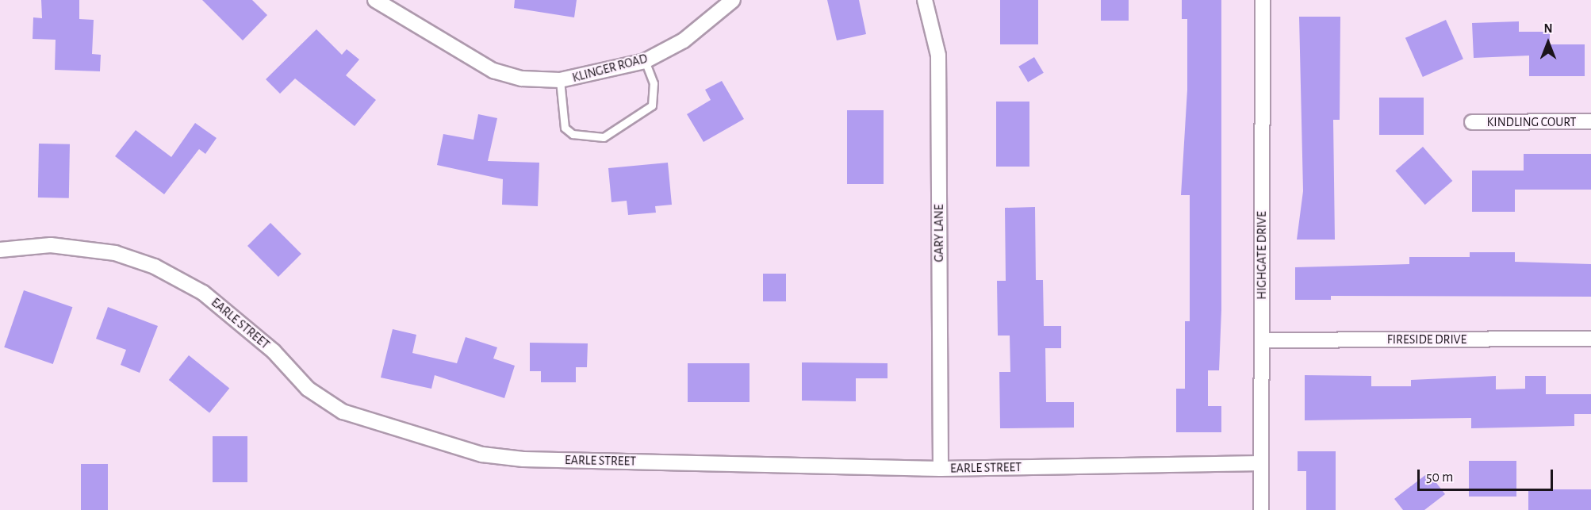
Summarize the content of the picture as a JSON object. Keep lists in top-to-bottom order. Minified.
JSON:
{"streets":{"street":["KLINGER ROAD","KINDLING COURT","GARY LANE","HIGHGATE DRIVE","EARLE STREET","FIRESIDE DRIVE"]},"crossings":[["GARY LANE","EARLE STREET"],["HIGHGATE DRIVE","EARLE STREET"],["HIGHGATE DRIVE","FIRESIDE DRIVE"]],"scale_bar":"50 m","north":"top"}
